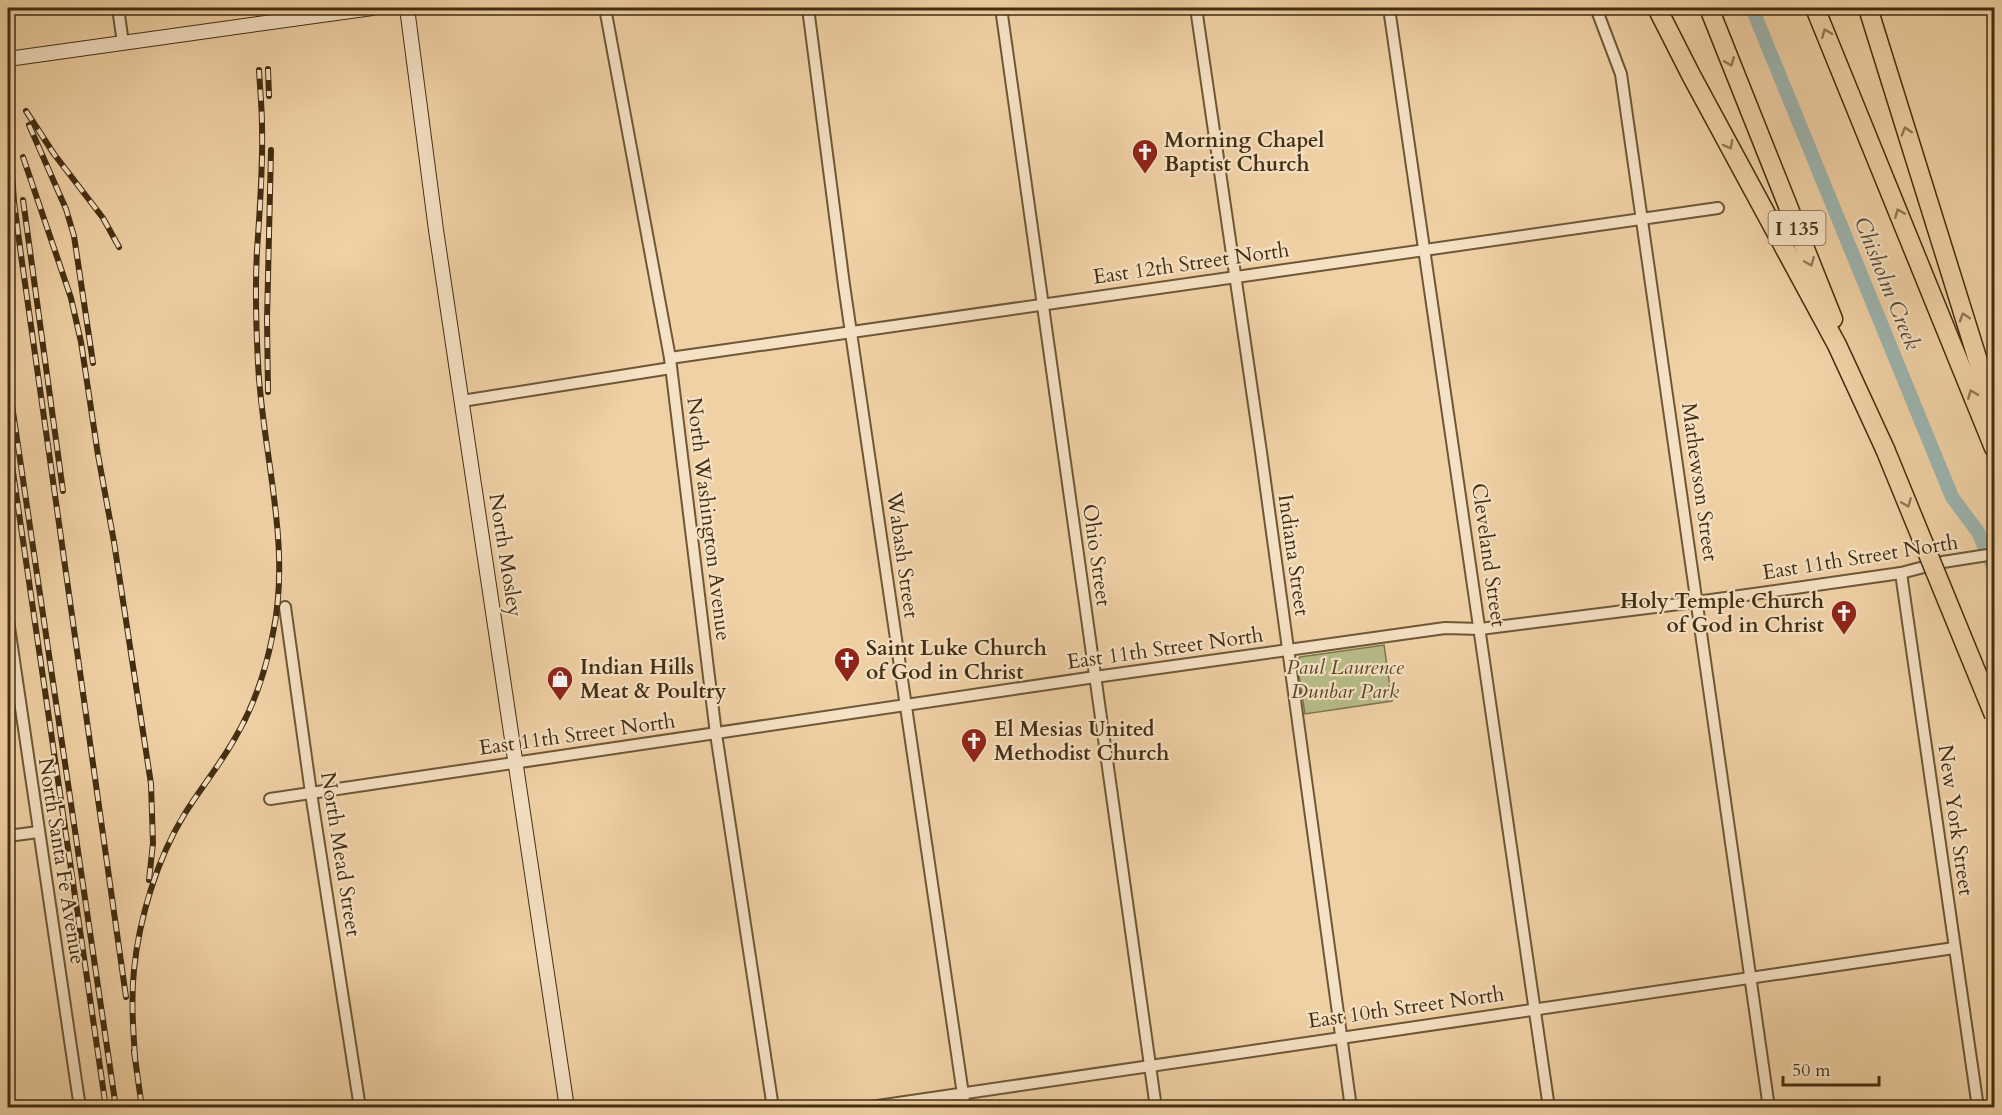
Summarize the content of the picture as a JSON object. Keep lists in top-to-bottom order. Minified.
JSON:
{"streets":{"highway":["I 135"],"street":["East 12th Street North","Mathewson Street","North Washington Avenue","North Mosley","Wabash Street","Ohio Street","Indiana Street","Cleveland Street","East 11th Street North","New York Street","North Mead Street","North Santa Fe Avenue","East 10th Street North"]},"crossings":[["East 12th Street North","Mathewson Street"],["East 12th Street North","North Washington Avenue"],["East 12th Street North","North Mosley"],["East 12th Street North","Wabash Street"],["East 12th Street North","Ohio Street"],["East 12th Street North","Indiana Street"],["East 12th Street North","Cleveland Street"],["Mathewson Street","East 11th Street North"],["Mathewson Street","East 10th Street North"],["North Washington Avenue","East 11th Street North"],["North Mosley","East 11th Street North"],["Wabash Street","East 11th Street North"],["Wabash Street","East 10th Street North"],["Ohio Street","East 11th Street North"],["Ohio Street","East 10th Street North"],["Indiana Street","East 11th Street North"],["Indiana Street","East 10th Street North"],["Cleveland Street","East 11th Street North"],["Cleveland Street","East 10th Street North"],["East 11th Street North","New York Street"],["East 11th Street North","North Mead Street"],["New York Street","East 10th Street North"]],"water":["Chisholm Creek"],"parks":["Paul Laurence Dunbar Park"],"places":{"church":["Morning Chapel Baptist Church","Holy Temple Church of God in Christ","Saint Luke Church of God in Christ","El Mesias United Methodist Church"],"shop":["Indian Hills Meat & Poultry"]},"scale_bar":"50 m"}
